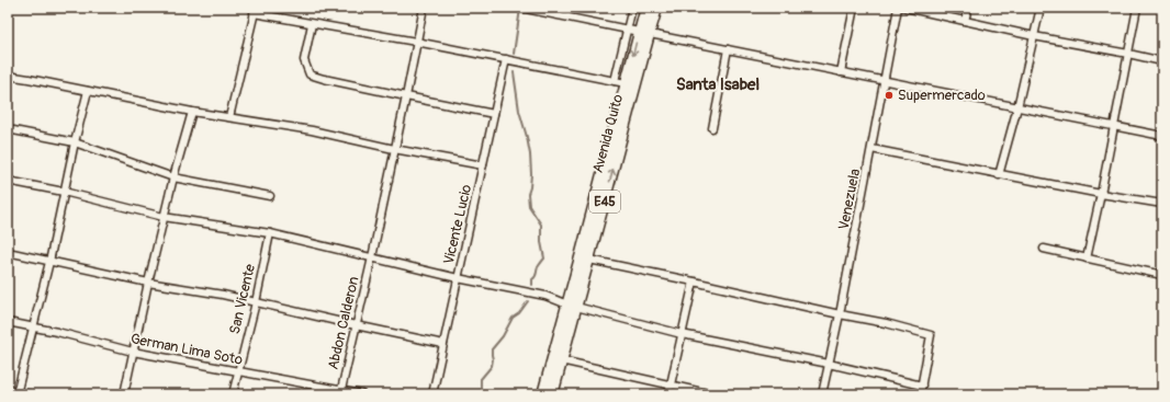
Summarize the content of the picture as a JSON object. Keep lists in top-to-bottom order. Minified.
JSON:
{"streets":{"highway":["Avenida Quito","E45"],"street":["Venezuela","Vicente Lucio","San Vicente","Abdon Calderon","German Lima Soto"]},"crossings":[["San Vicente","German Lima Soto"],["Abdon Calderon","German Lima Soto"]],"districts":["Santa Isabel"],"places":["Supermercado"]}
